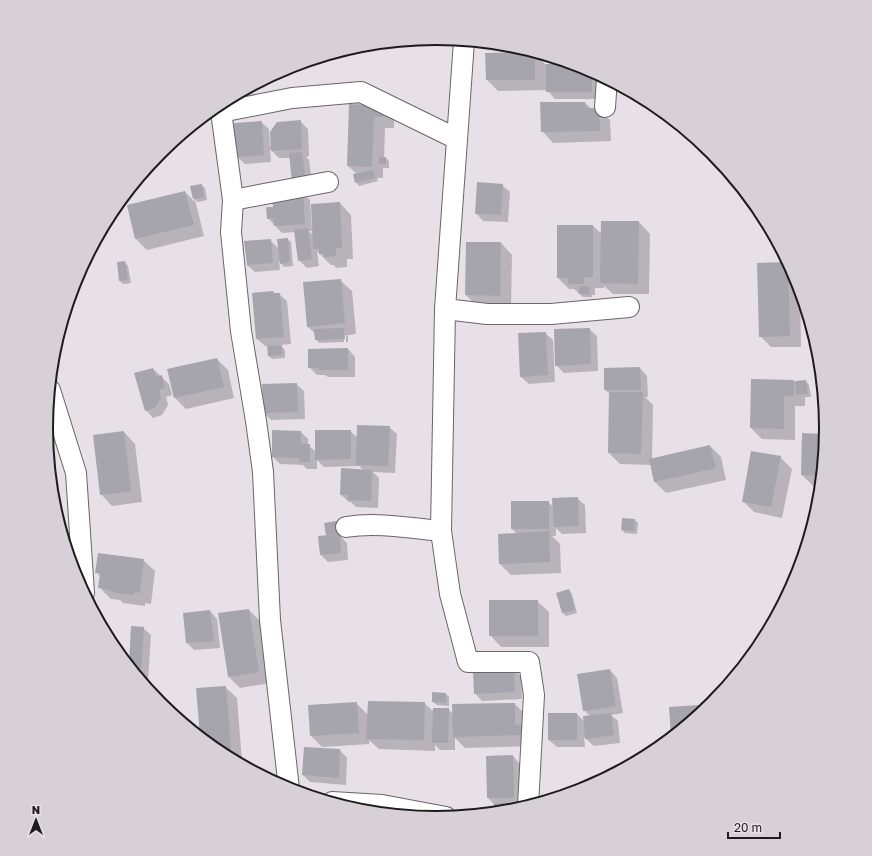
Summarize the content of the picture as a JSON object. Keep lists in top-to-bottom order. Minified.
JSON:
{"scale_bar":"20 m","north":"top"}
